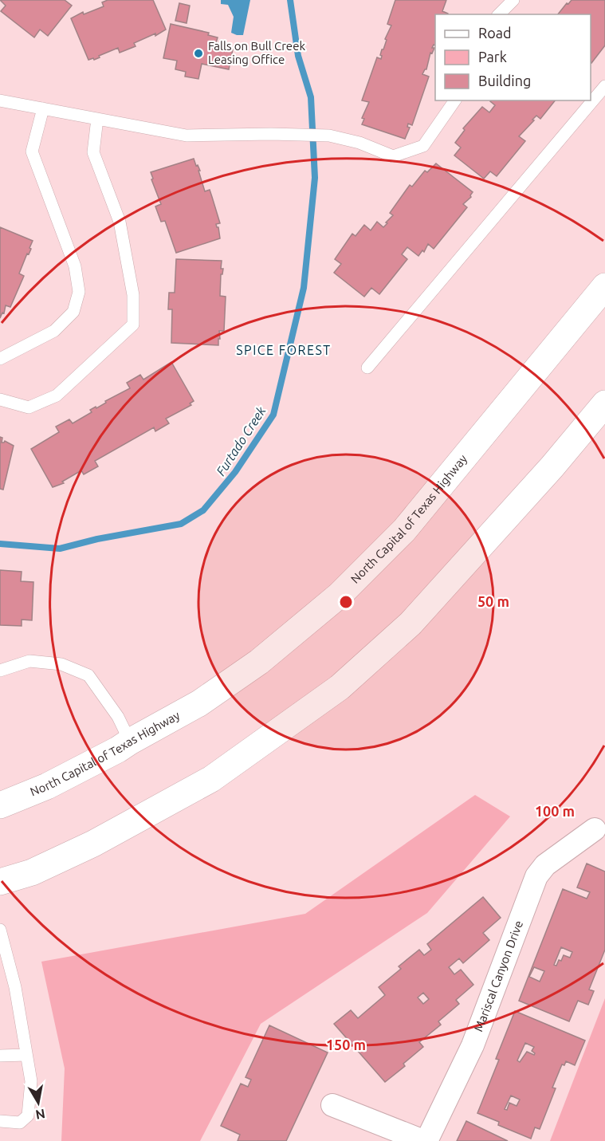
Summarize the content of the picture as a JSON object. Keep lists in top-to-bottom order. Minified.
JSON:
{"streets":{"highway":["North Capital of Texas Highway"],"street":["Mariscal Canyon Drive"]},"districts":["SPICE FOREST"],"water":["Furtado Creek"],"places":["Falls on Bull Creek Leasing Office"],"legend":["Road","Park","Building"],"north":"bottom","rings":["50 m","100 m","150 m"]}
